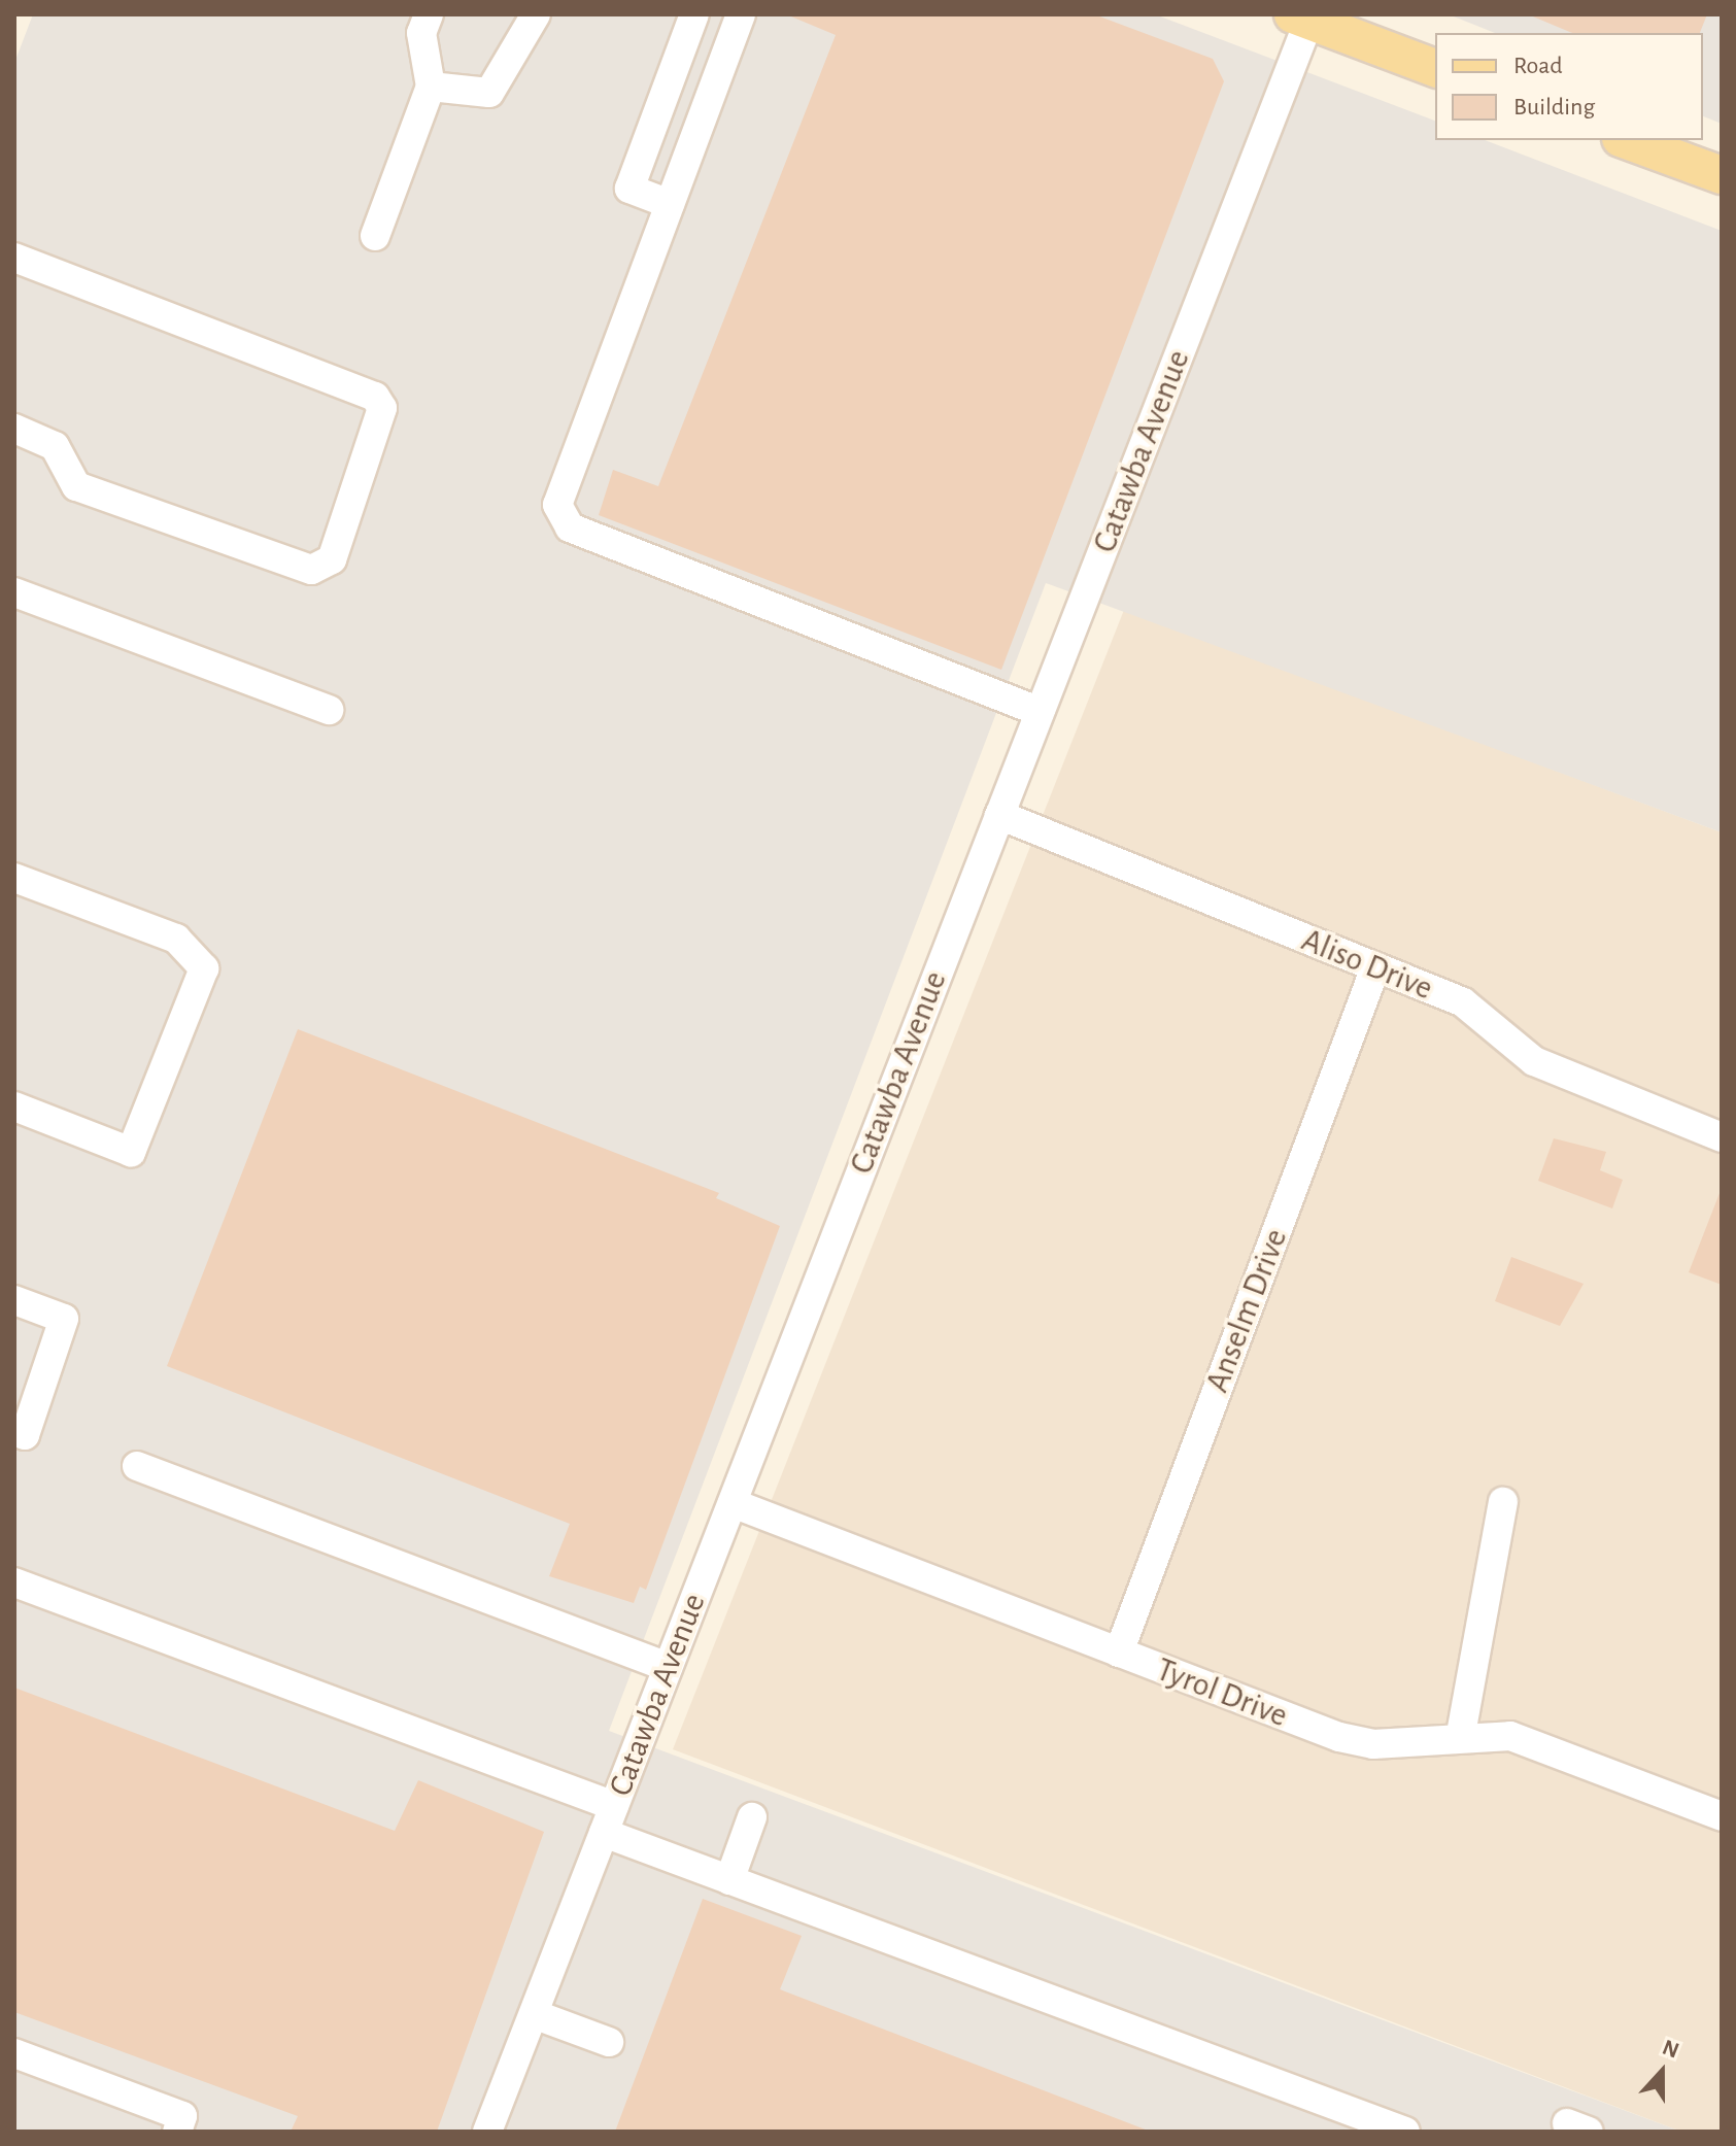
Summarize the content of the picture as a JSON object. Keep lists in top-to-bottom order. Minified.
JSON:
{"streets":{"street":["Catawba Avenue","Aliso Drive","Anselm Drive","Tyrol Drive"]},"crossings":[["Catawba Avenue","Aliso Drive"],["Catawba Avenue","Tyrol Drive"],["Aliso Drive","Anselm Drive"],["Anselm Drive","Tyrol Drive"]],"legend":["Road","Building"],"north":"top"}
